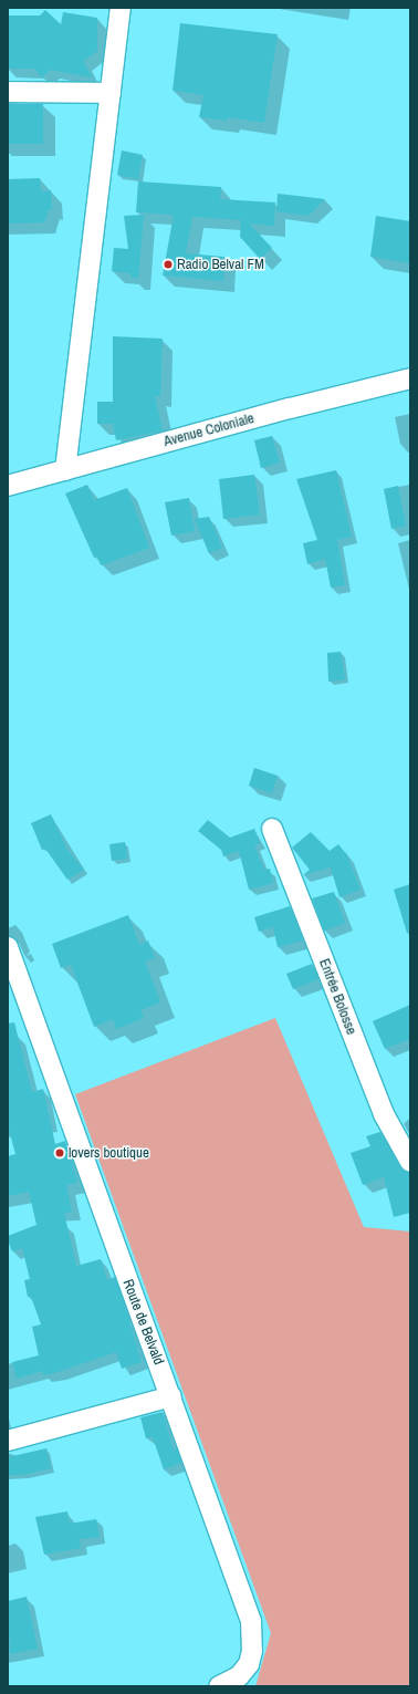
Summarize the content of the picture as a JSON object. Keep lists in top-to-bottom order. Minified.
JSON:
{"streets":{"street":["Avenue Coloniale","Entrée Bolosse","Route de Belvald"]},"places":["Radio Belval FM","lovers boutique"]}
